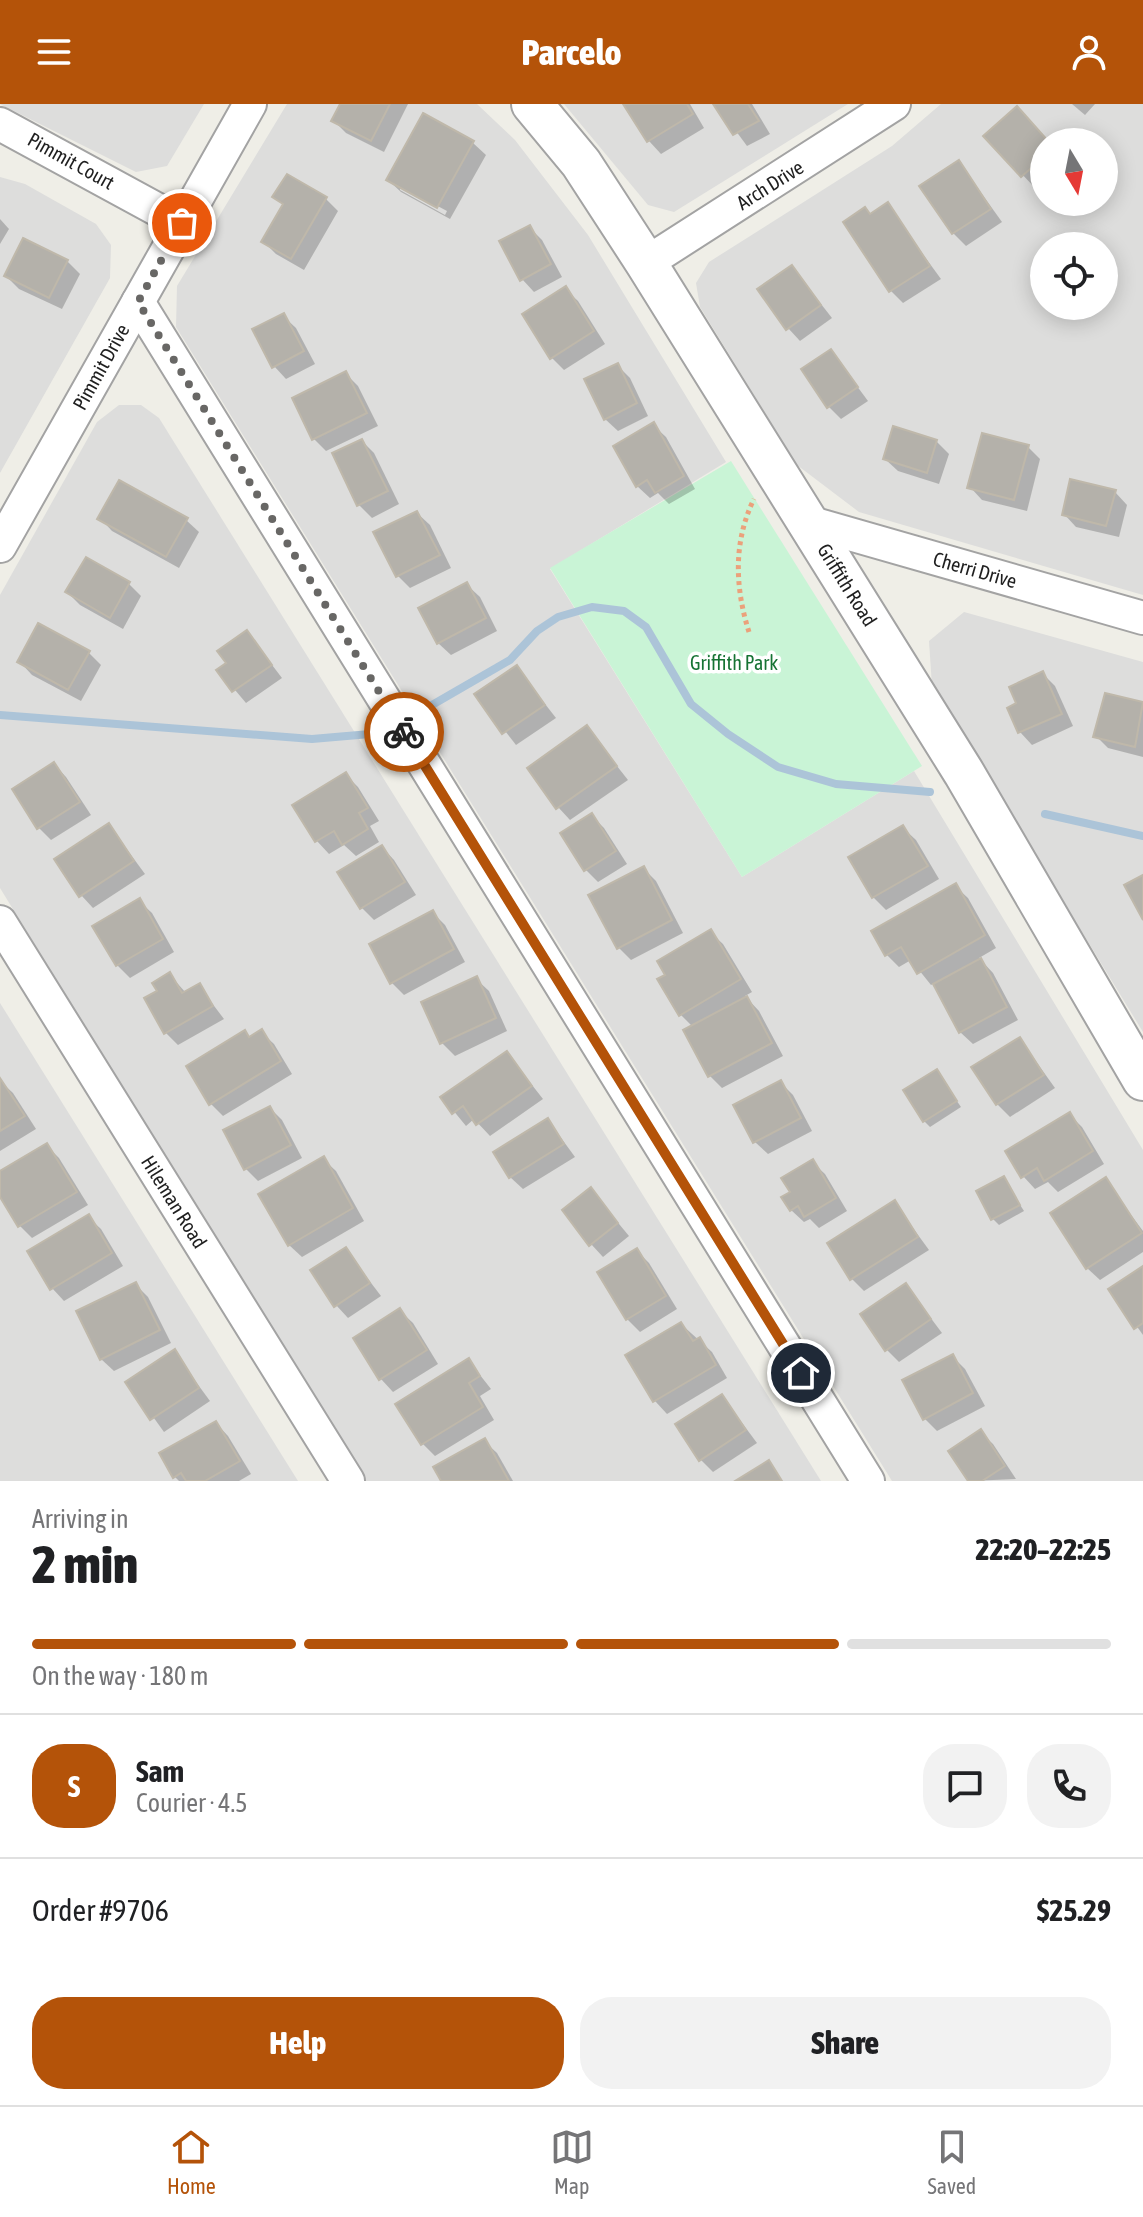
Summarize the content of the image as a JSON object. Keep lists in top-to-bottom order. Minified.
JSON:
{"streets":{"street":["Pimmit Court","Arch Drive","Pimmit Drive","Cherri Drive","Griffith Road","Hileman Road"]},"crossings":[["Pimmit Court","Pimmit Drive"],["Arch Drive","Griffith Road"],["Cherri Drive","Griffith Road"]],"parks":["Griffith Park"],"north":"bottom","page":{"header":"Parcelo","heading":["2 min","Arriving in","22:20–22:25"],"panel":["Sam","Courier · 4.5","Order #9706","$25.29"],"bar":"On the way · 180 m","round":"S","buttons":["Help","Share"],"tabs":["Home","Map","Saved"]}}
